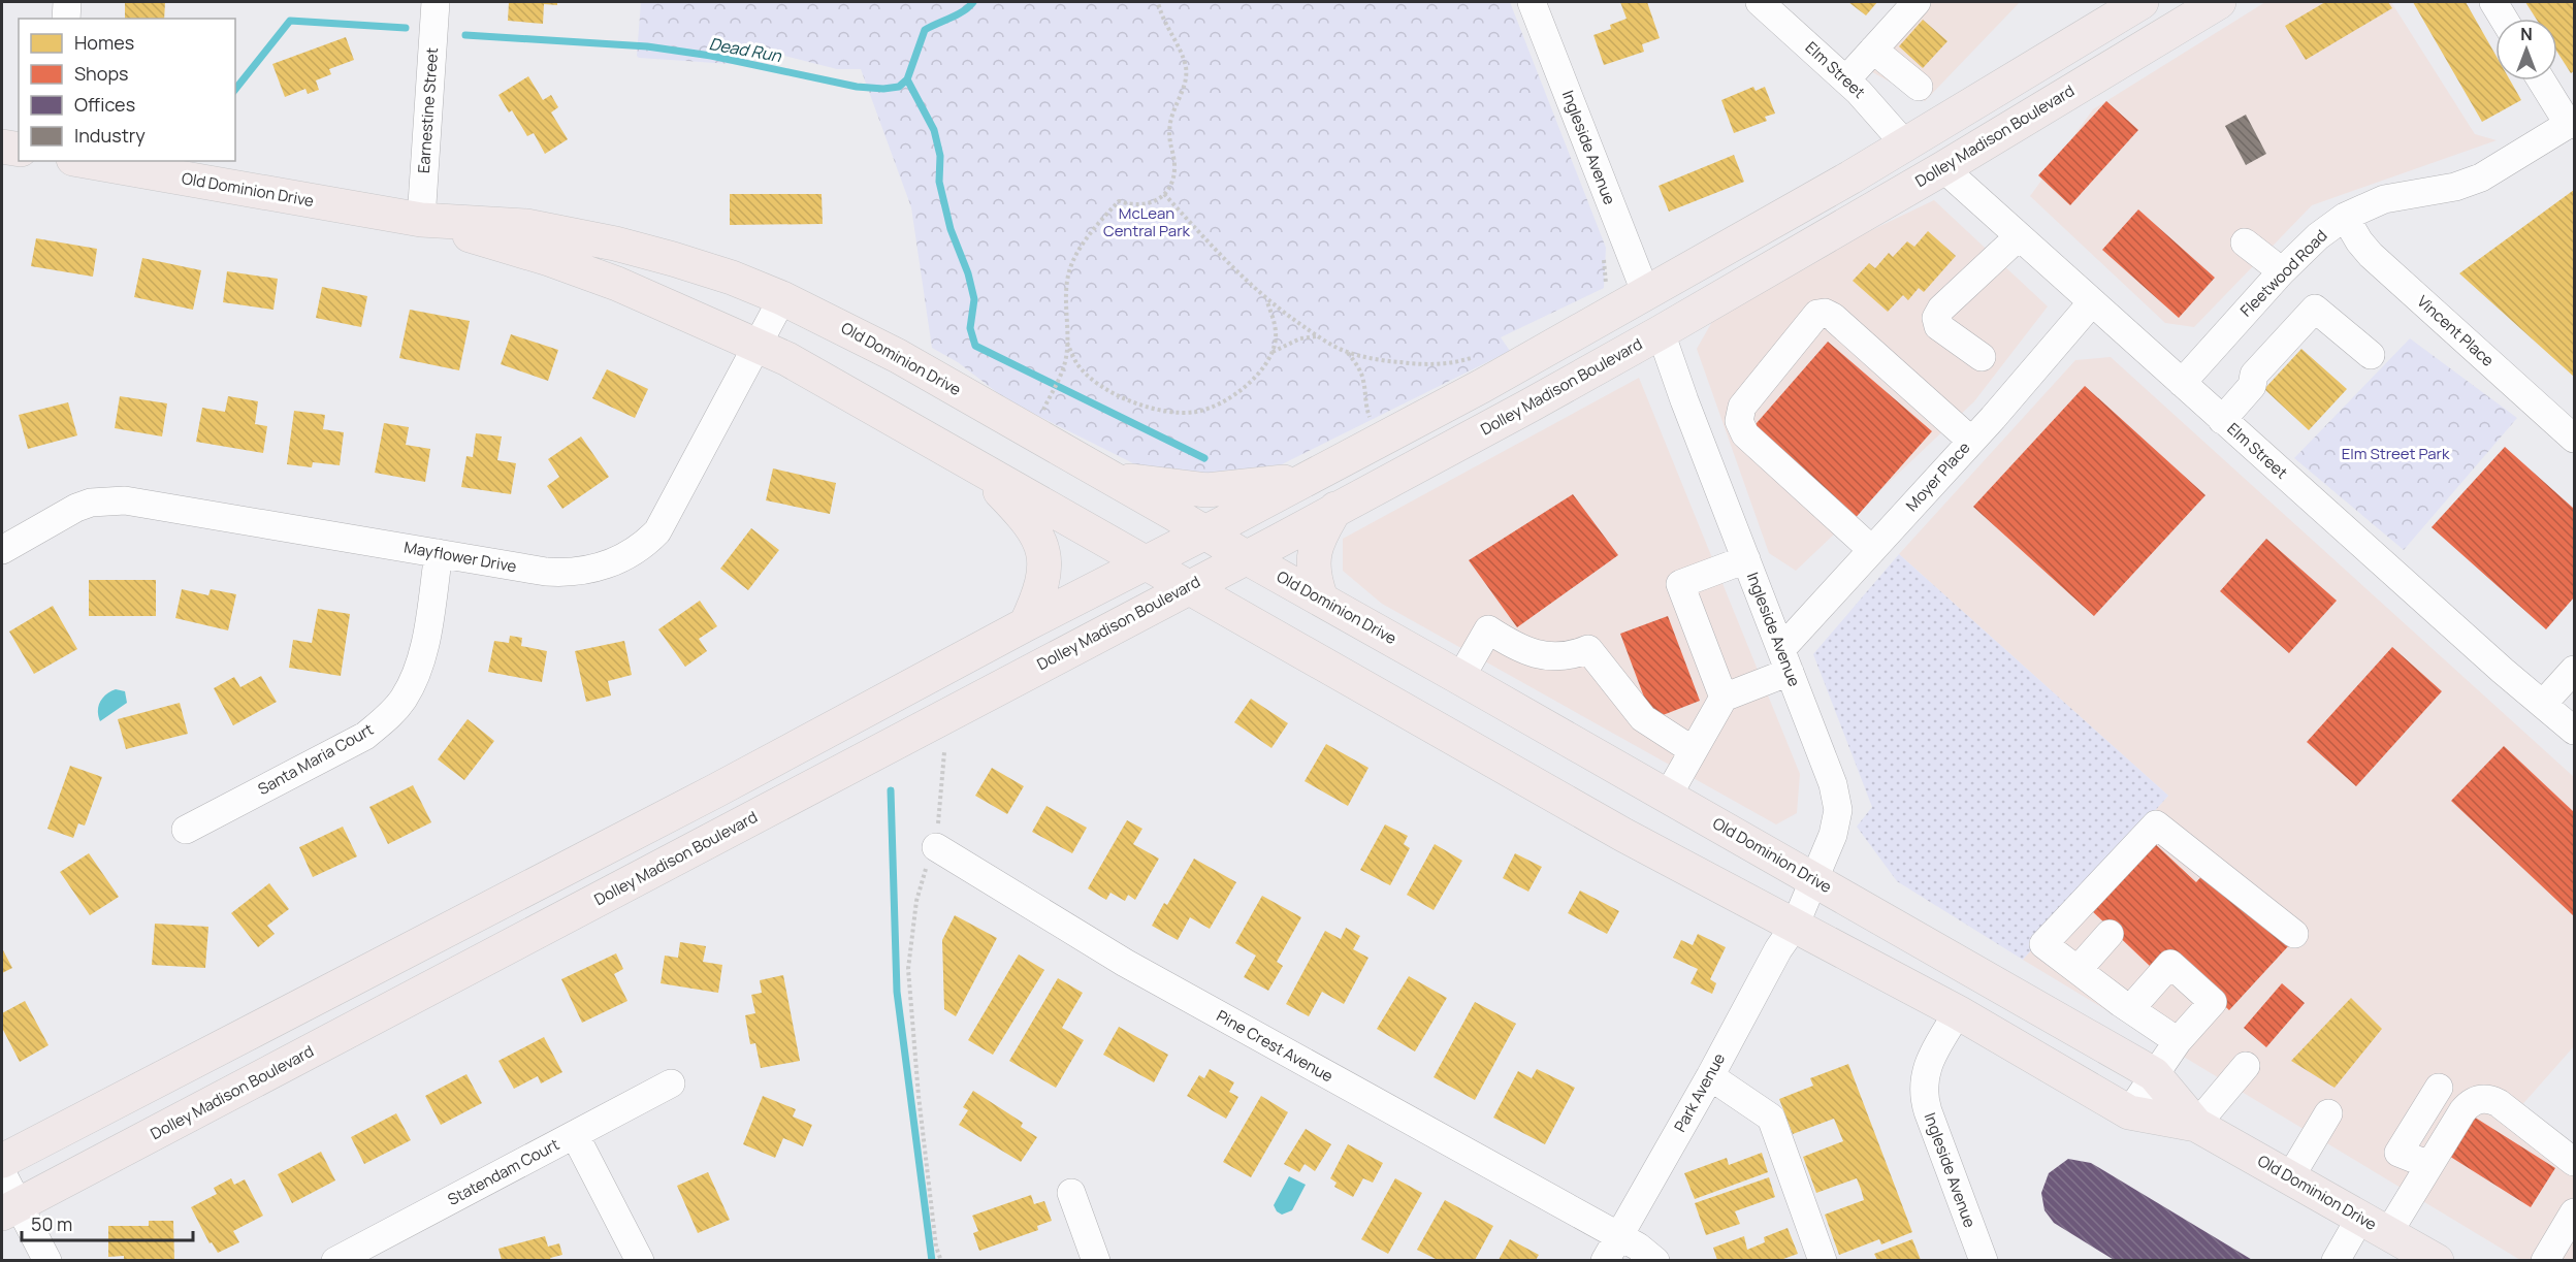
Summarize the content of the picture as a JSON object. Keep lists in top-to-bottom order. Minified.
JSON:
{"streets":{"main road":["Dolley Madison Boulevard","Old Dominion Drive"],"street":["Elm Street","Earnestine Street","Ingleside Avenue","Fleetwood Road","Vincent Place","Moyer Place","Mayflower Drive","Santa Maria Court","Pine Crest Avenue","Park Avenue","Statendam Court"]},"crossings":[["Elm Street","Dolley Madison Boulevard"],["Elm Street","Fleetwood Road"],["Elm Street","Moyer Place"],["Earnestine Street","Old Dominion Drive"],["Dolley Madison Boulevard","Ingleside Avenue"],["Dolley Madison Boulevard","Old Dominion Drive"],["Ingleside Avenue","Old Dominion Drive"],["Ingleside Avenue","Moyer Place"],["Ingleside Avenue","Park Avenue"],["Old Dominion Drive","Mayflower Drive"],["Old Dominion Drive","Park Avenue"],["Fleetwood Road","Vincent Place"],["Mayflower Drive","Santa Maria Court"],["Pine Crest Avenue","Park Avenue"]],"water":["Dead Run"],"parks":["McLean Central Park","Elm Street Park"],"legend":["Homes","Shops","Offices","Industry"],"scale_bar":"50 m","north":"top"}
